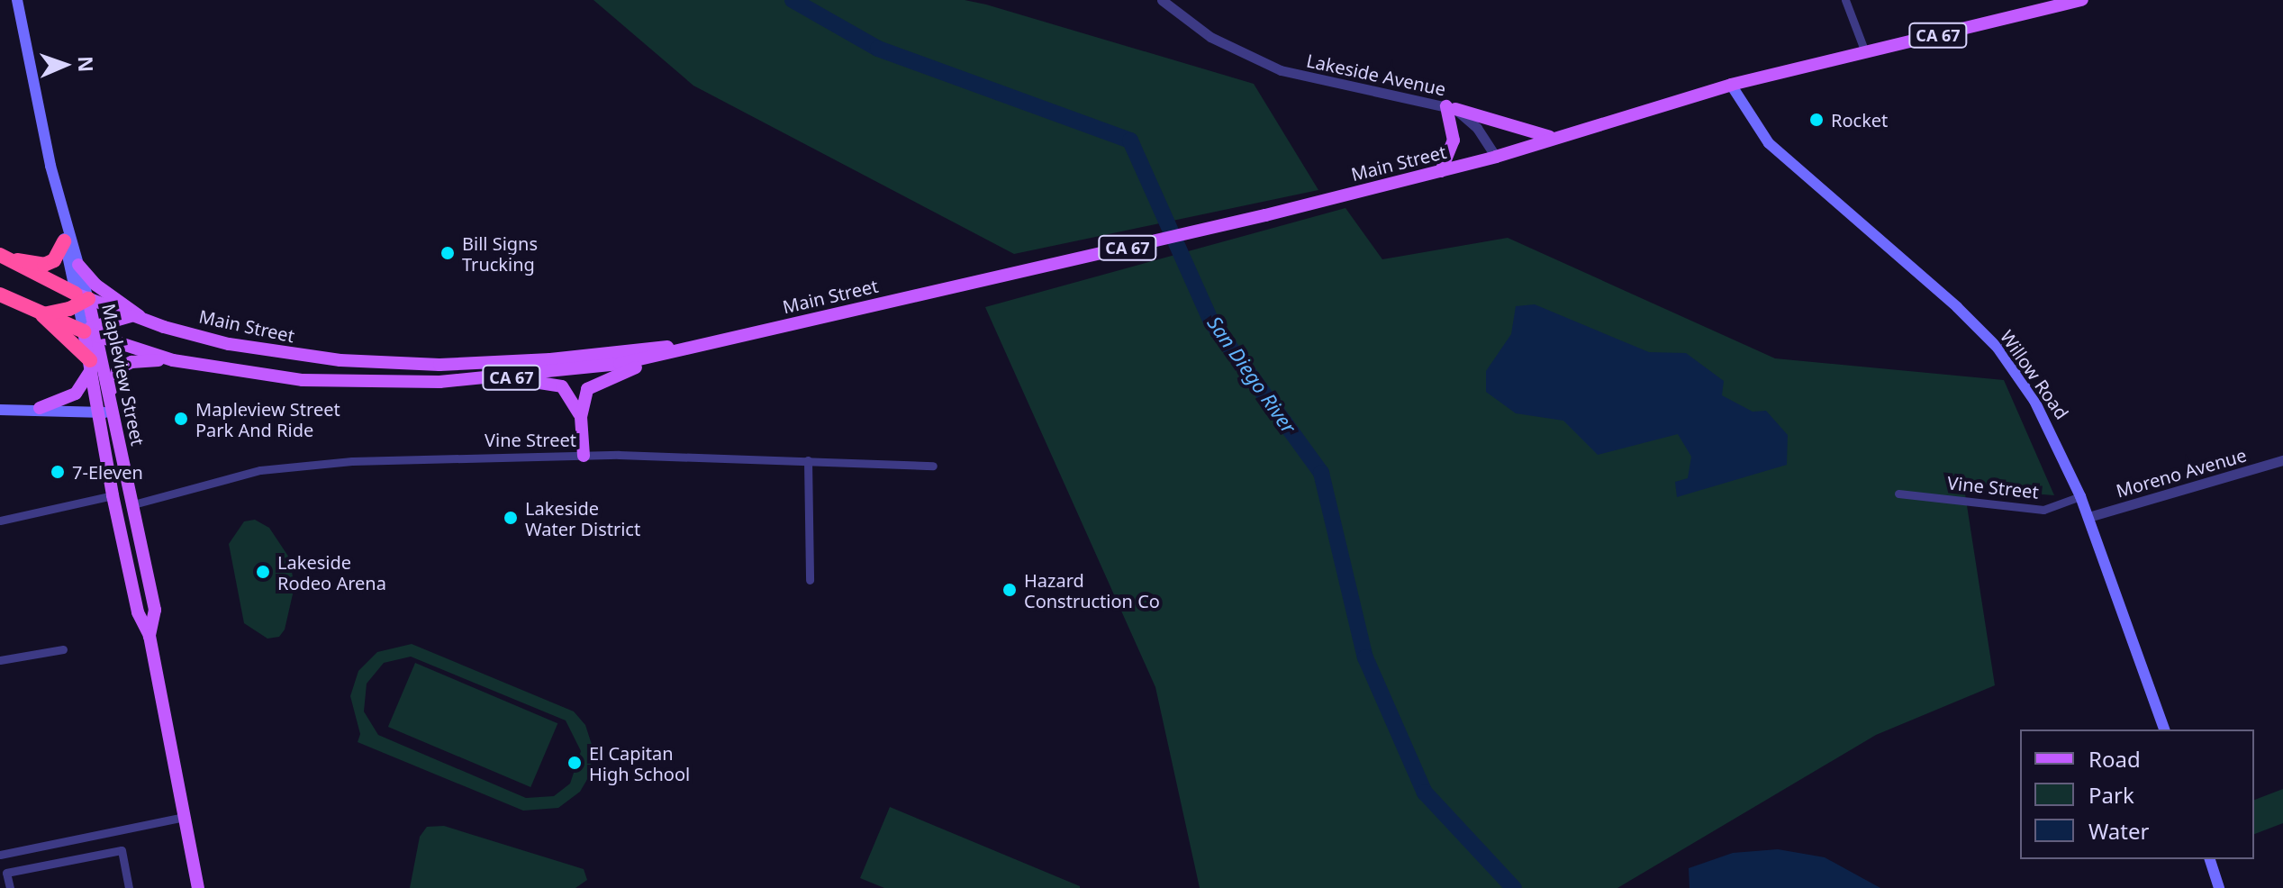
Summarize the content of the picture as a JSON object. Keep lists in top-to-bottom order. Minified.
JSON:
{"streets":{"highway":["CA 67"],"main road":["Main Street","Mapleview Street","Willow Road"],"street":["Lakeside Avenue","Vine Street","Moreno Avenue"]},"crossings":[["CA 67","Main Street"],["CA 67","Mapleview Street"],["Lakeside Avenue","Main Street"],["Main Street","Mapleview Street"],["Main Street","Willow Road"],["Mapleview Street","Vine Street"],["Willow Road","Vine Street"],["Willow Road","Moreno Avenue"]],"water":["San Diego River"],"places":["Rocket","Bill Signs Trucking","Mapleview Street Park And Ride","7-Eleven","Lakeside Water District","Lakeside Rodeo Arena","Hazard Construction Co","El Capitan High School"],"legend":["Road","Park","Water"],"north":"right"}
